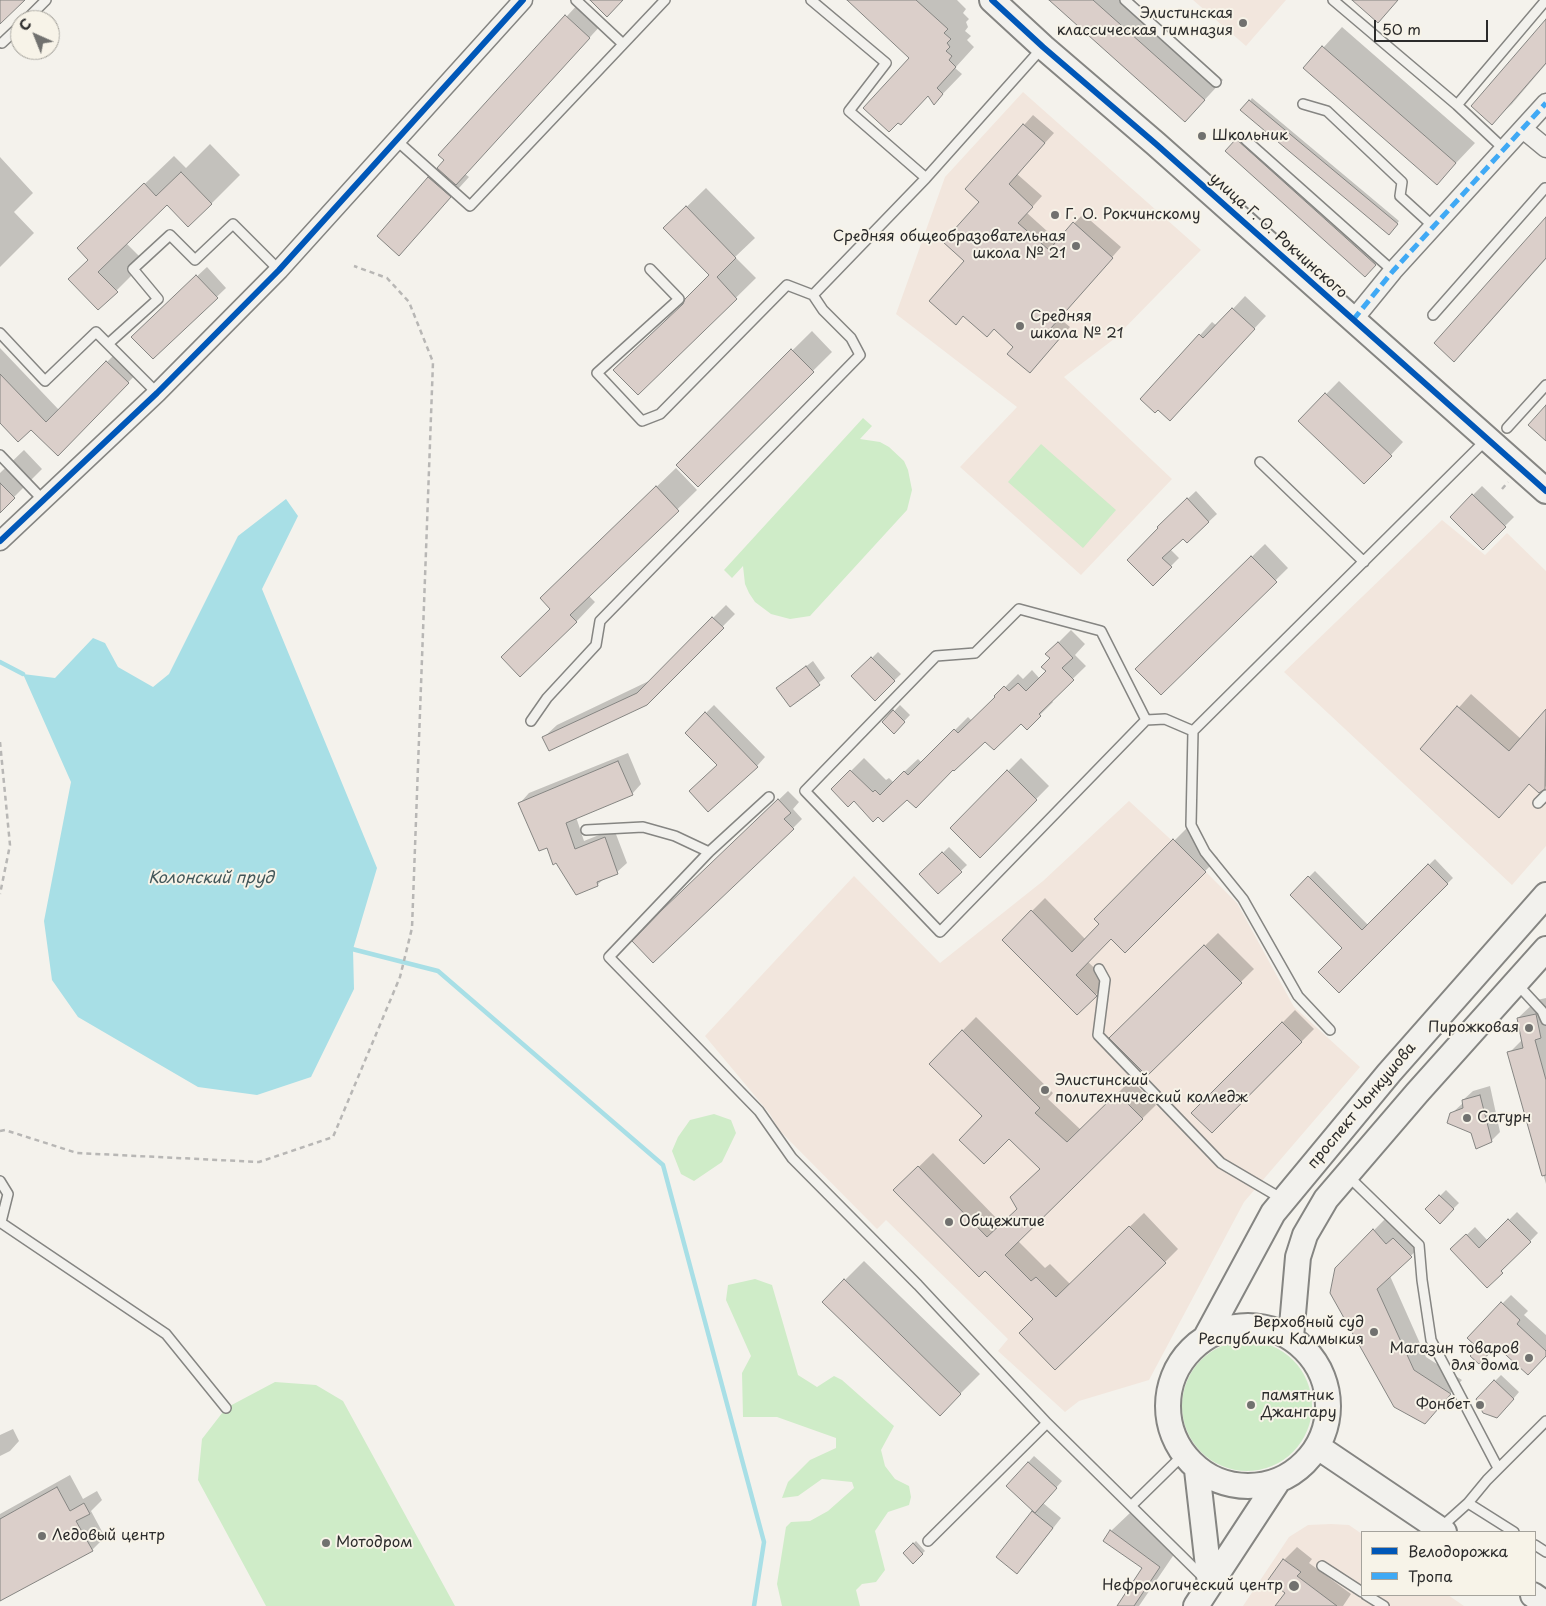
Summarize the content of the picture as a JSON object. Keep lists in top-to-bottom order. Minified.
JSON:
{"streets":{"main road":["улица Г. О. Рокчинского","проспект Чонкушова"]},"water":["Колонский пруд"],"places":["Элистинская классическая гимназия","Школьник","Г. О. Рокчинскому","Средняя общеобразовательная школа № 21","Средняя школа № 21","Пирожковая","Элистинский политехнический колледж","Сатурн","Общежитие","Верховный суд Республики Калмыкия","Магазин товаров для дома","памятник Джангару","Фонбет","Ледовый центр","Мотодром","Нефрологический центр"],"legend":["Велодорожка","Тропа"],"scale_bar":"50 m","north":"top left"}
